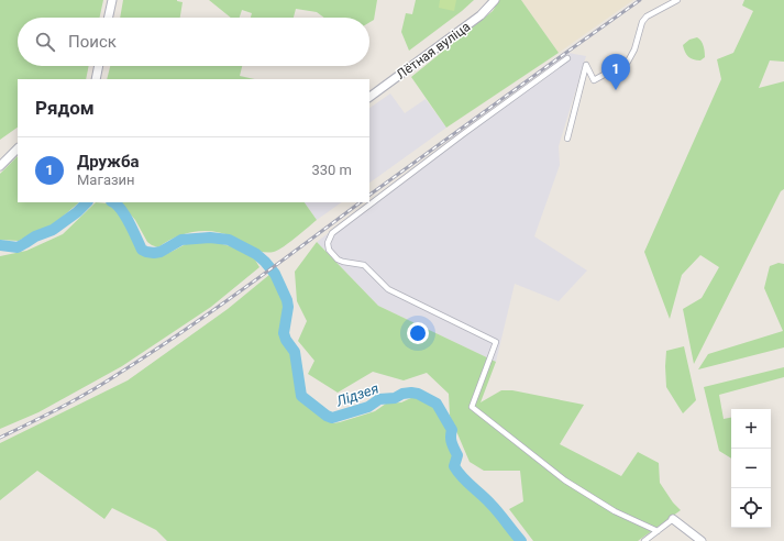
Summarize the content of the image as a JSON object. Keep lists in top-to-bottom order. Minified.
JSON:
{"streets":{"street":["Лётная вуліца"]},"water":["Лідзея"],"page":{"search":"Поиск","pins":"1","heading":"Рядом","list":[{"mark":"1","name":"Дружба","note":"Магазин","value":"330 m"}],"map_buttons":["+","−"]}}
